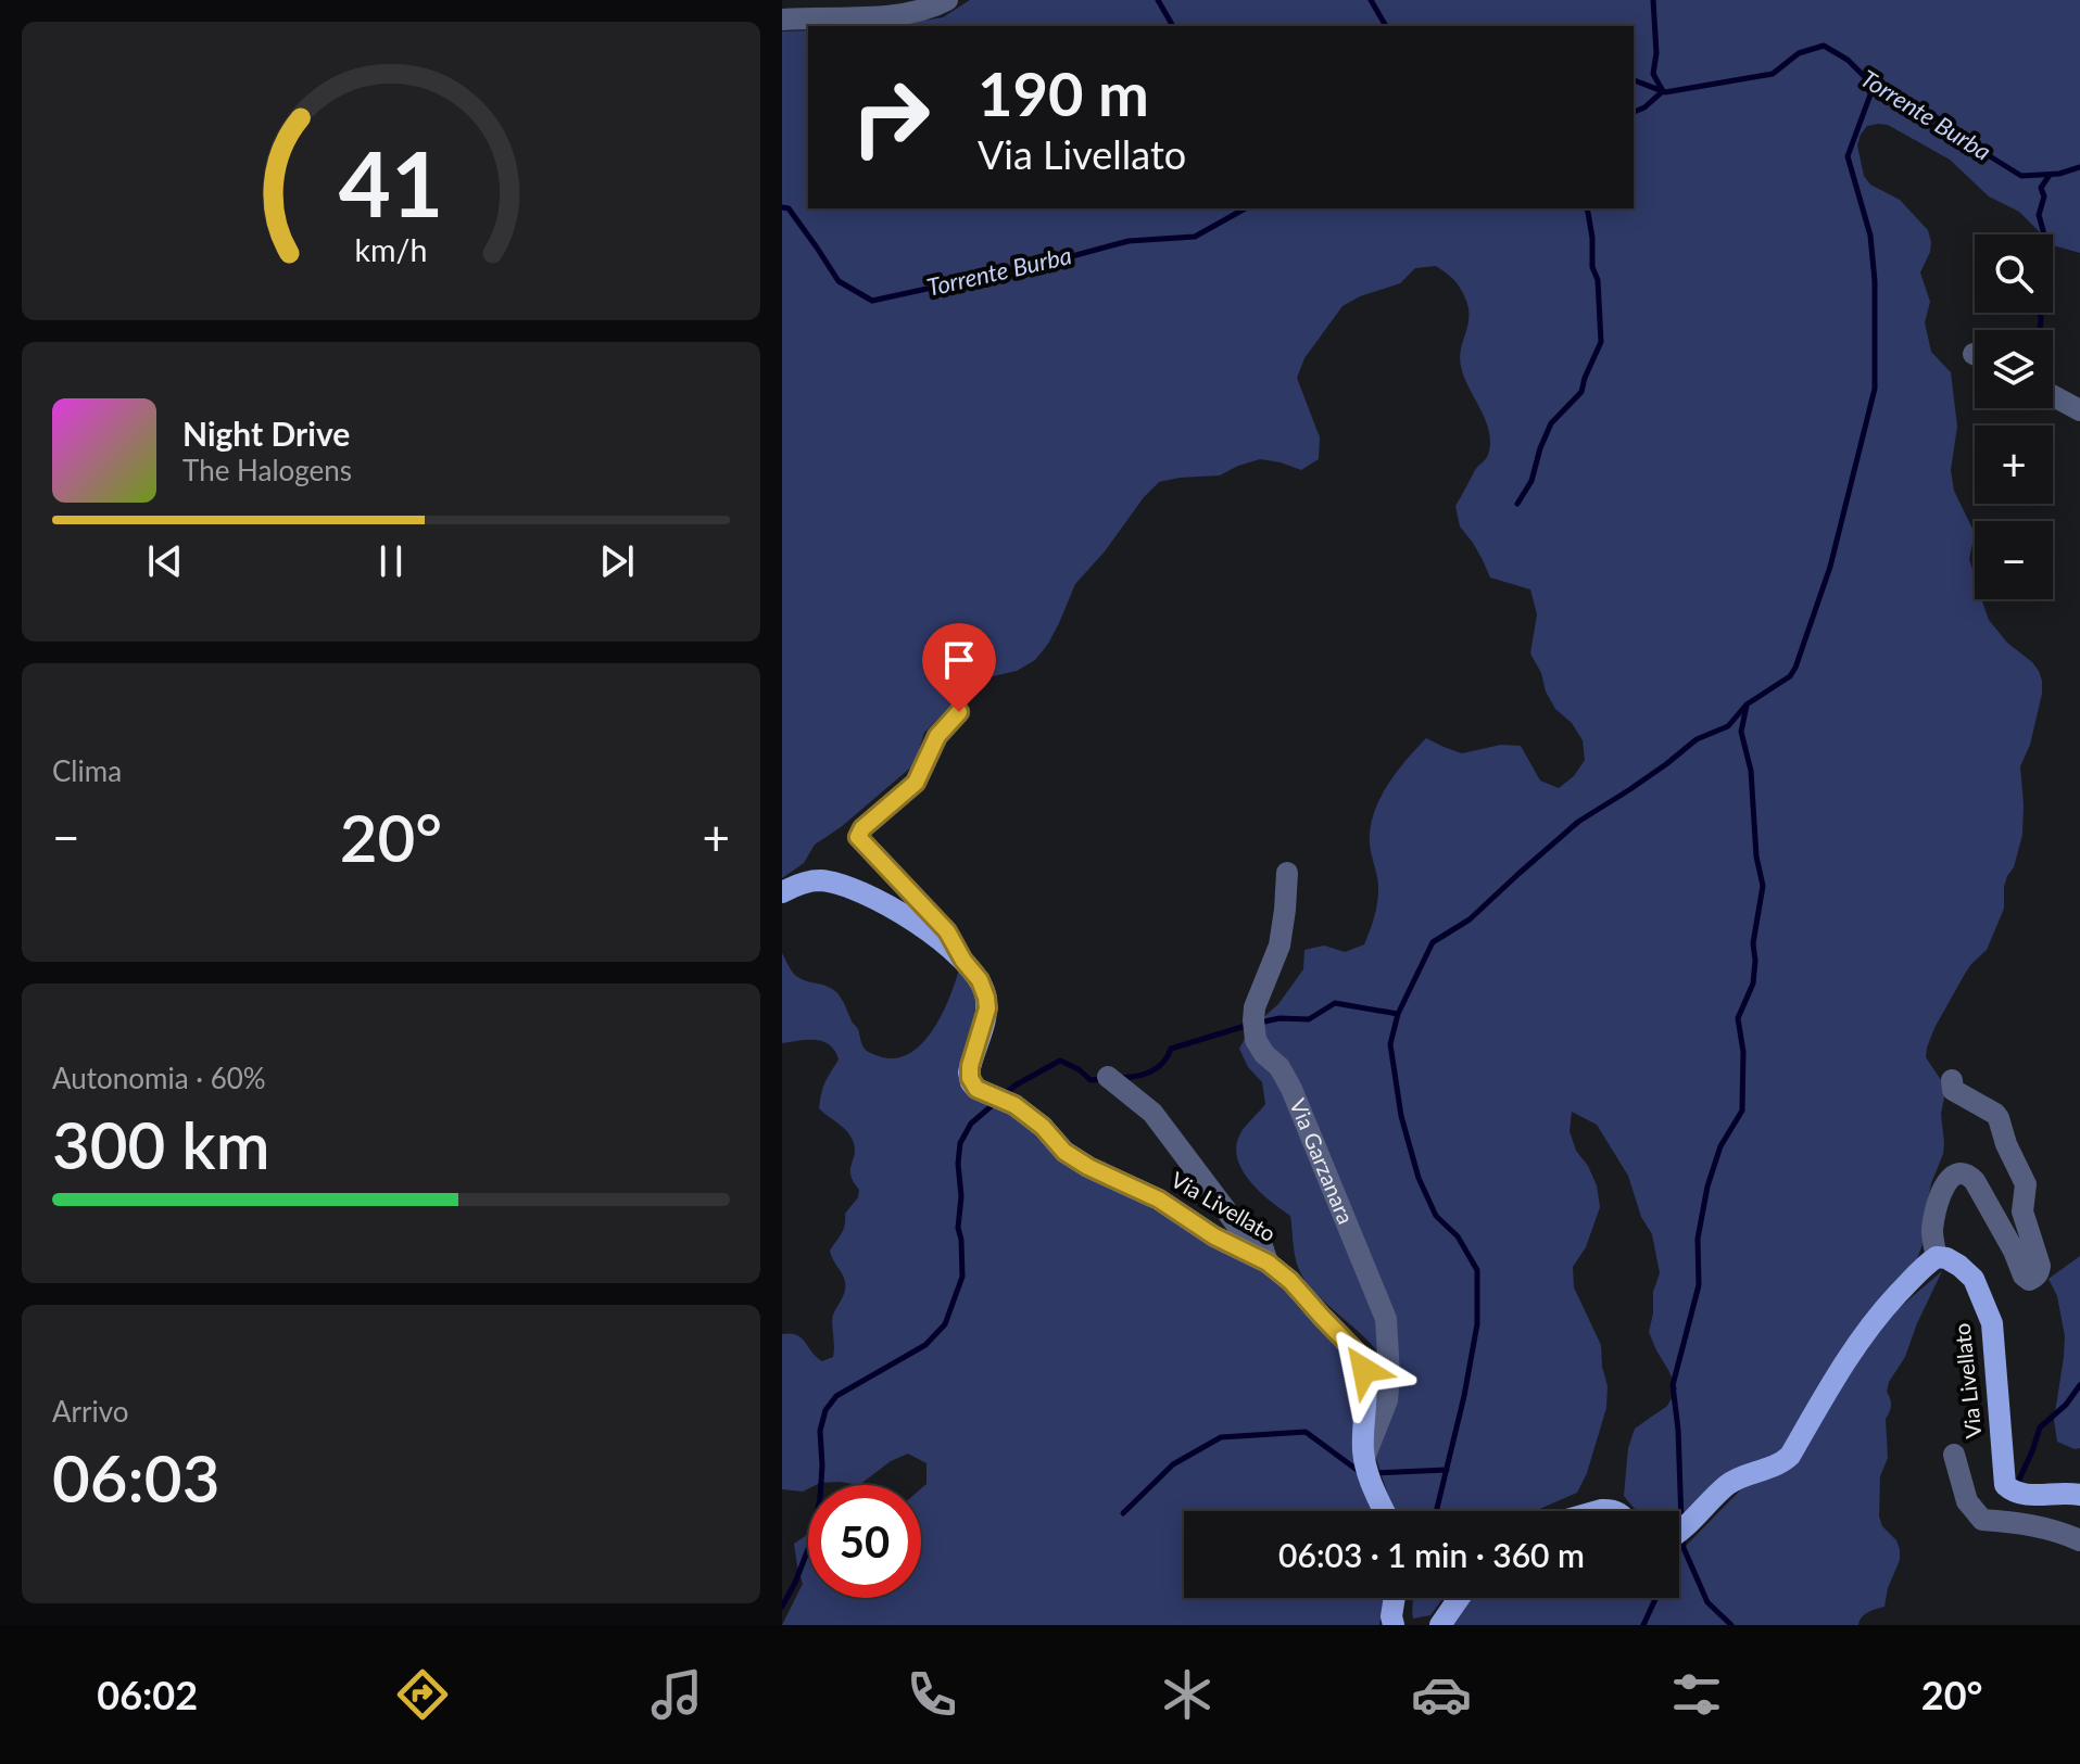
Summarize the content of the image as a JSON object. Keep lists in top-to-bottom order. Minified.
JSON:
{"streets":{"main road":["Via Livellato"],"street":["Via Garzanara"]},"crossings":[["Via Garzanara","Via Livellato"]],"water":["Torrente Burba"],"page":{"turn":["190 m","Via Livellato"],"map_buttons":["+","−"],"song":["Night Drive","The Halogens"],"tile":["Clima",["Autonomia · 60%","300 km"],["Arrivo","06:03"]],"heat":["−","20°","+"],"limit":"50","trip":"06:03 · 1 min · 360 m","tabs":["06:02","20°"],"gauge":["41","km/h"]}}
